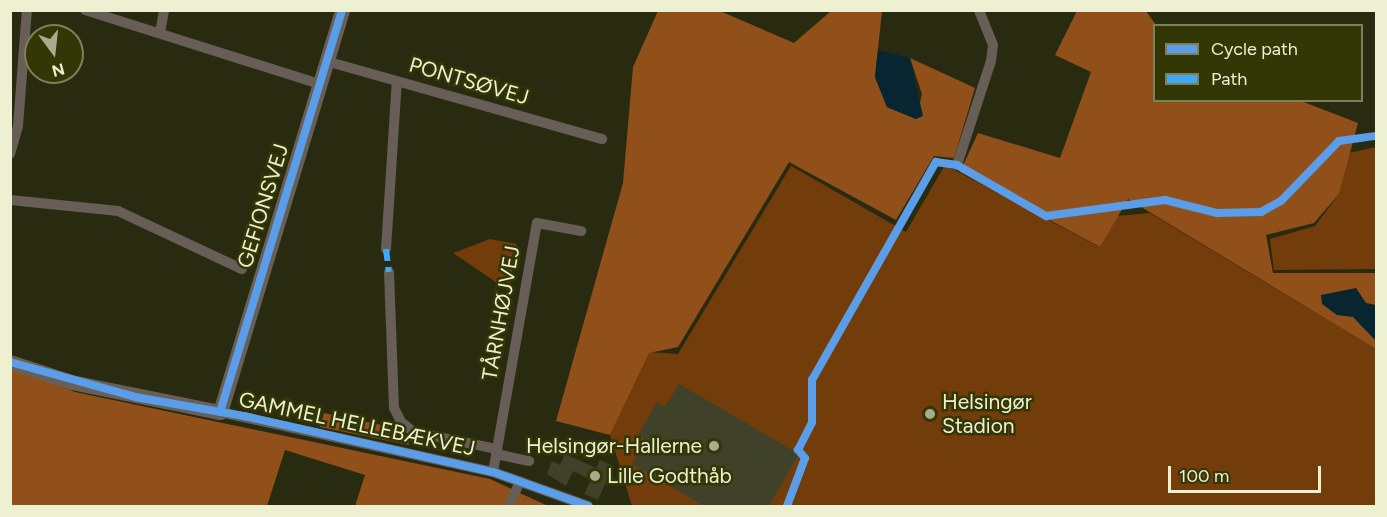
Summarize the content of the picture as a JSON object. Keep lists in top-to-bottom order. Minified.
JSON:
{"streets":{"main road":["GEFIONSVEJ","GAMMEL HELLEBÆKVEJ"],"street":["PONTSØVEJ","TÅRNHØJVEJ"]},"crossings":[["PONTSØVEJ","GEFIONSVEJ"],["GEFIONSVEJ","GAMMEL HELLEBÆKVEJ"],["TÅRNHØJVEJ","GAMMEL HELLEBÆKVEJ"]],"places":["Helsingør Stadion","Helsingør-Hallerne","Lille Godthåb"],"legend":["Cycle path","Path"],"scale_bar":"100 m","north":"bottom"}
